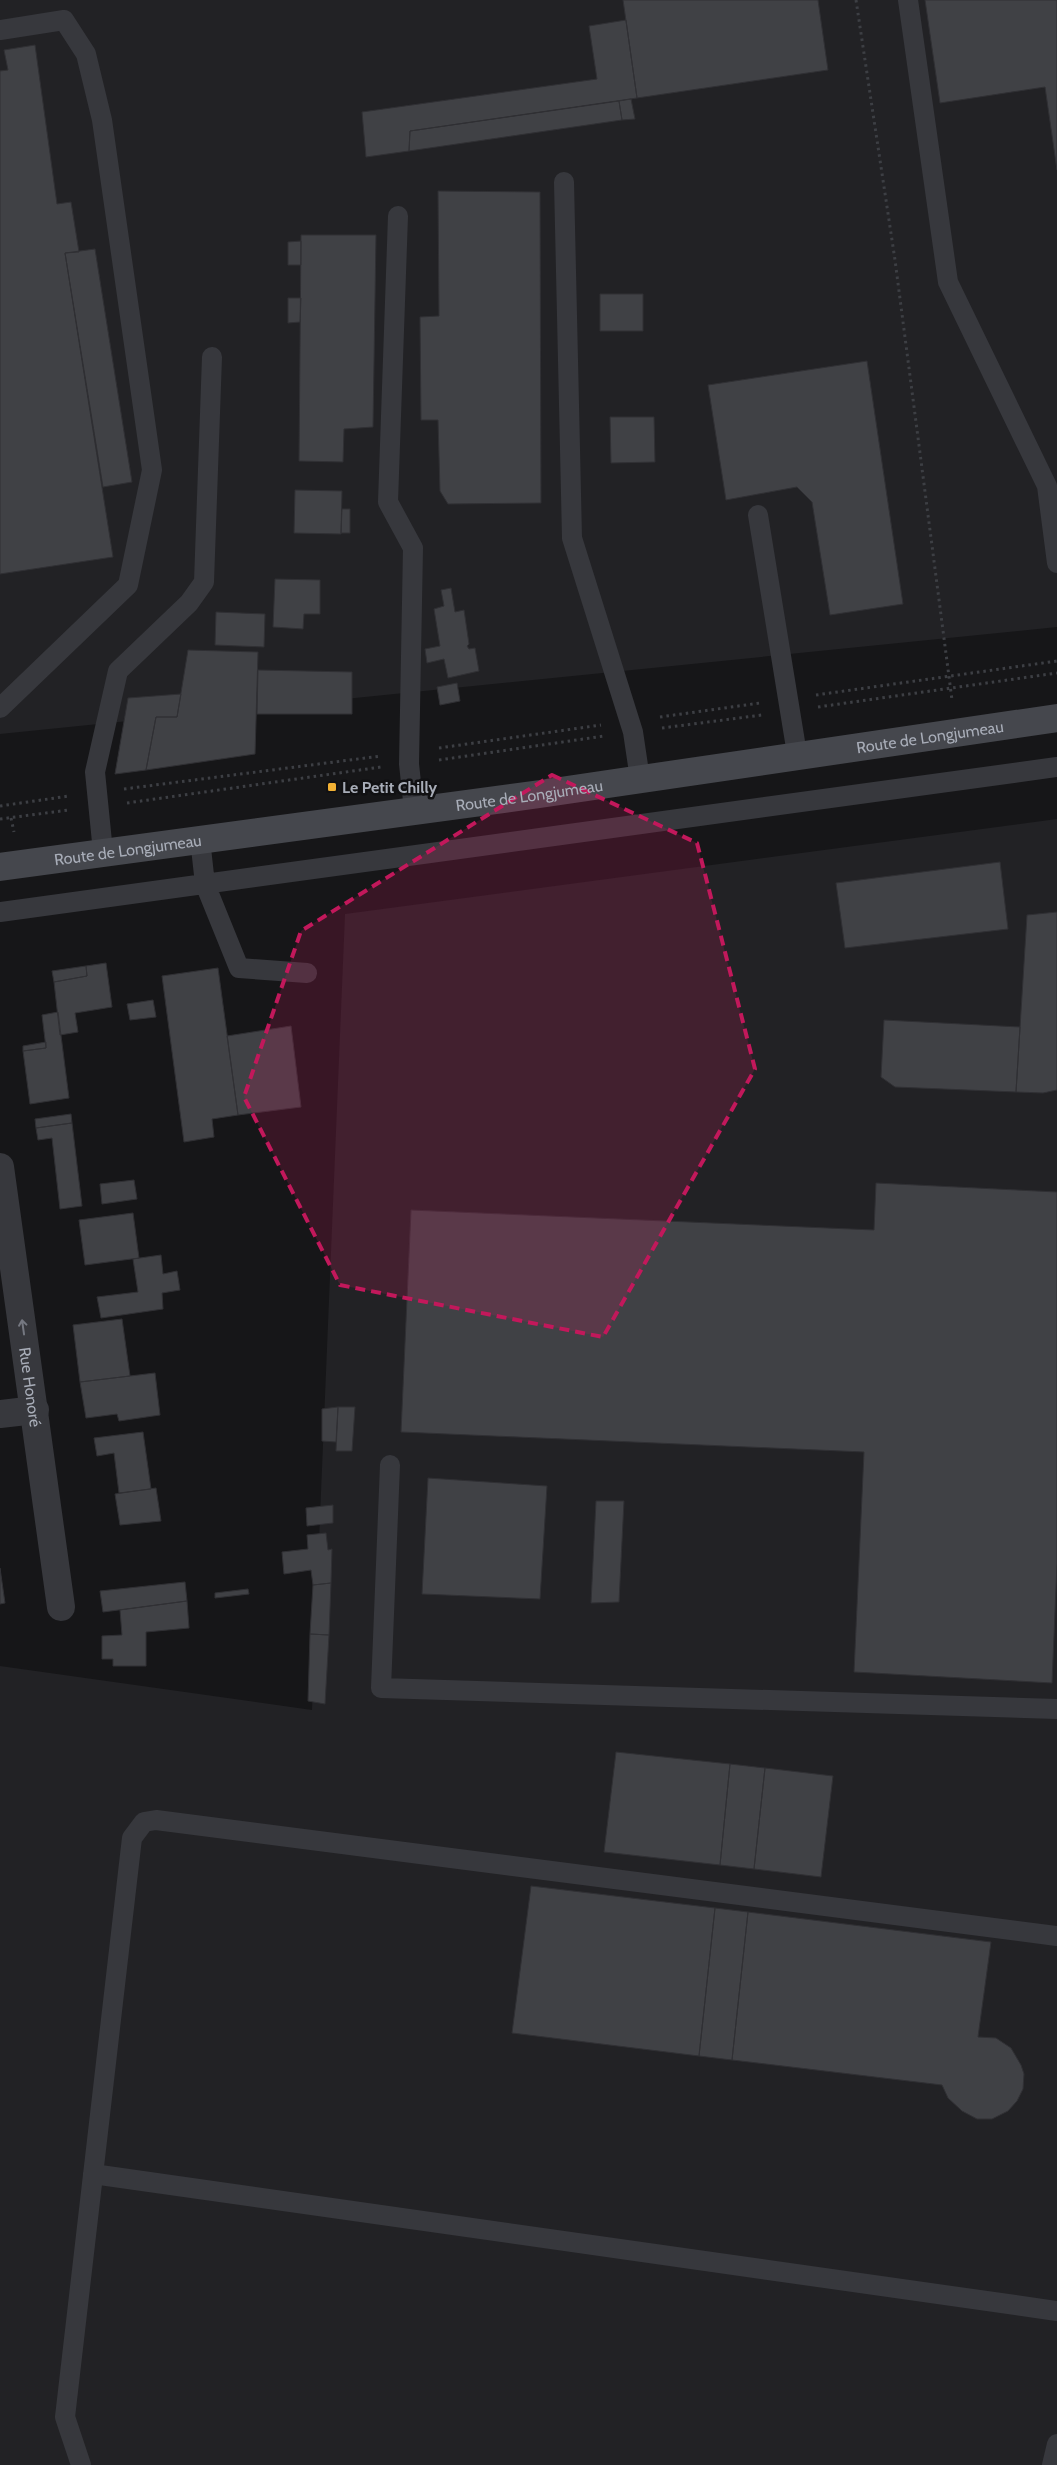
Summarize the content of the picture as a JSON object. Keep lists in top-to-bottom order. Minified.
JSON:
{"streets":{"street":["Route de Longjumeau","Rue Honoré"]},"one_way":["Rue Honoré"],"places":{"transit":["Le Petit Chilly"]}}
